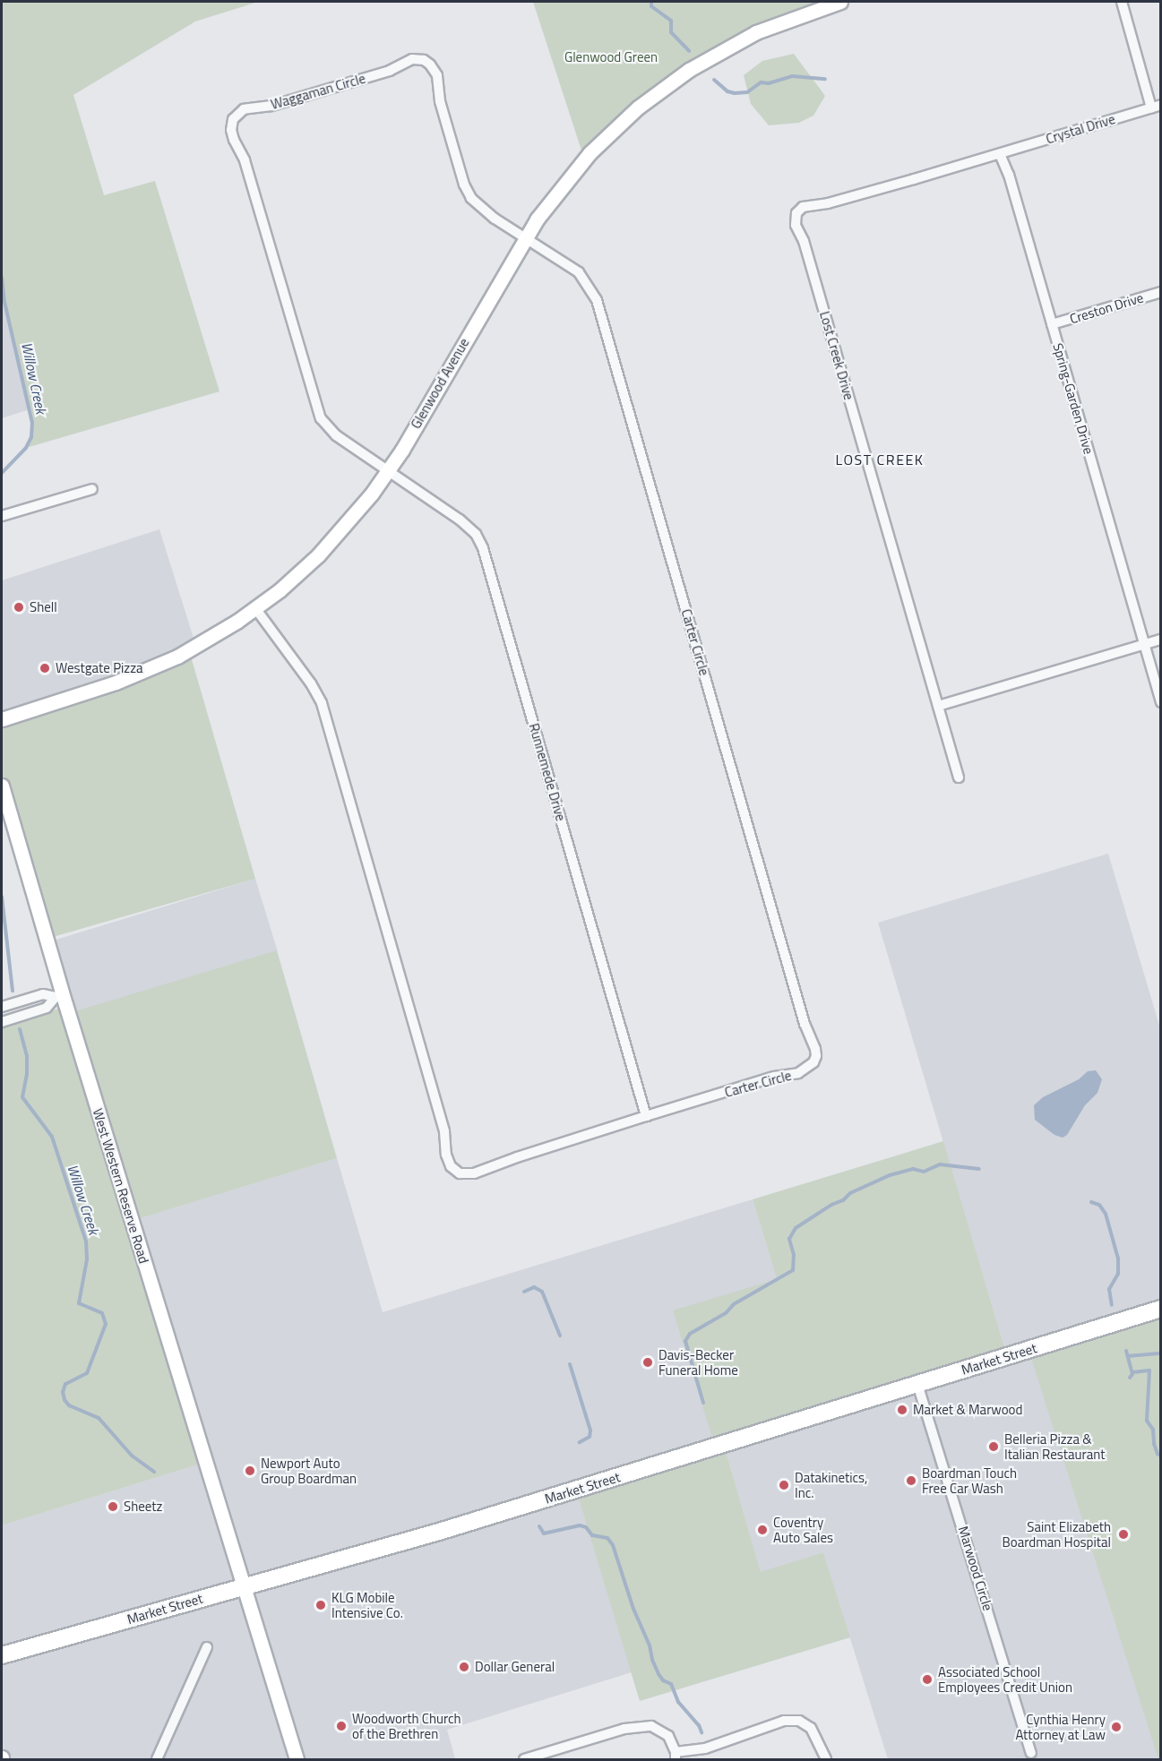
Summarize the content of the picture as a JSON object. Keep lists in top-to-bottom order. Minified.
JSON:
{"streets":{"main road":["Market Street"],"street":["Waggaman Circle","Crystal Drive","Creston Drive","Lost Creek Drive","Glenwood Avenue","Spring-Garden Drive","Carter Circle","Runnemede Drive","West Western Reserve Road","Marwood Circle"]},"crossings":[["Waggaman Circle","Glenwood Avenue"],["Waggaman Circle","Carter Circle"],["Waggaman Circle","Runnemede Drive"],["Crystal Drive","Lost Creek Drive"],["Crystal Drive","Spring-Garden Drive"],["Creston Drive","Spring-Garden Drive"],["Lost Creek Drive","Spring-Garden Drive"],["Glenwood Avenue","Carter Circle"],["Glenwood Avenue","Runnemede Drive"],["Carter Circle","Runnemede Drive"],["West Western Reserve Road","Market Street"],["Market Street","Marwood Circle"]],"districts":["LOST CREEK"],"water":["Willow Creek"],"parks":["Glenwood Green"],"places":["Shell","Westgate Pizza","Davis-Becker Funeral Home","Market & Marwood","Belleria Pizza & Italian Restaurant","Newport Auto Group Boardman","Boardman Touch Free Car Wash","Datakinetics, Inc.","Sheetz","Coventry Auto Sales","Saint Elizabeth Boardman Hospital","KLG Mobile Intensive Co.","Dollar General","Associated School Employees Credit Union","Woodworth Church of the Brethren","Cynthia Henry Attorney at Law"]}
